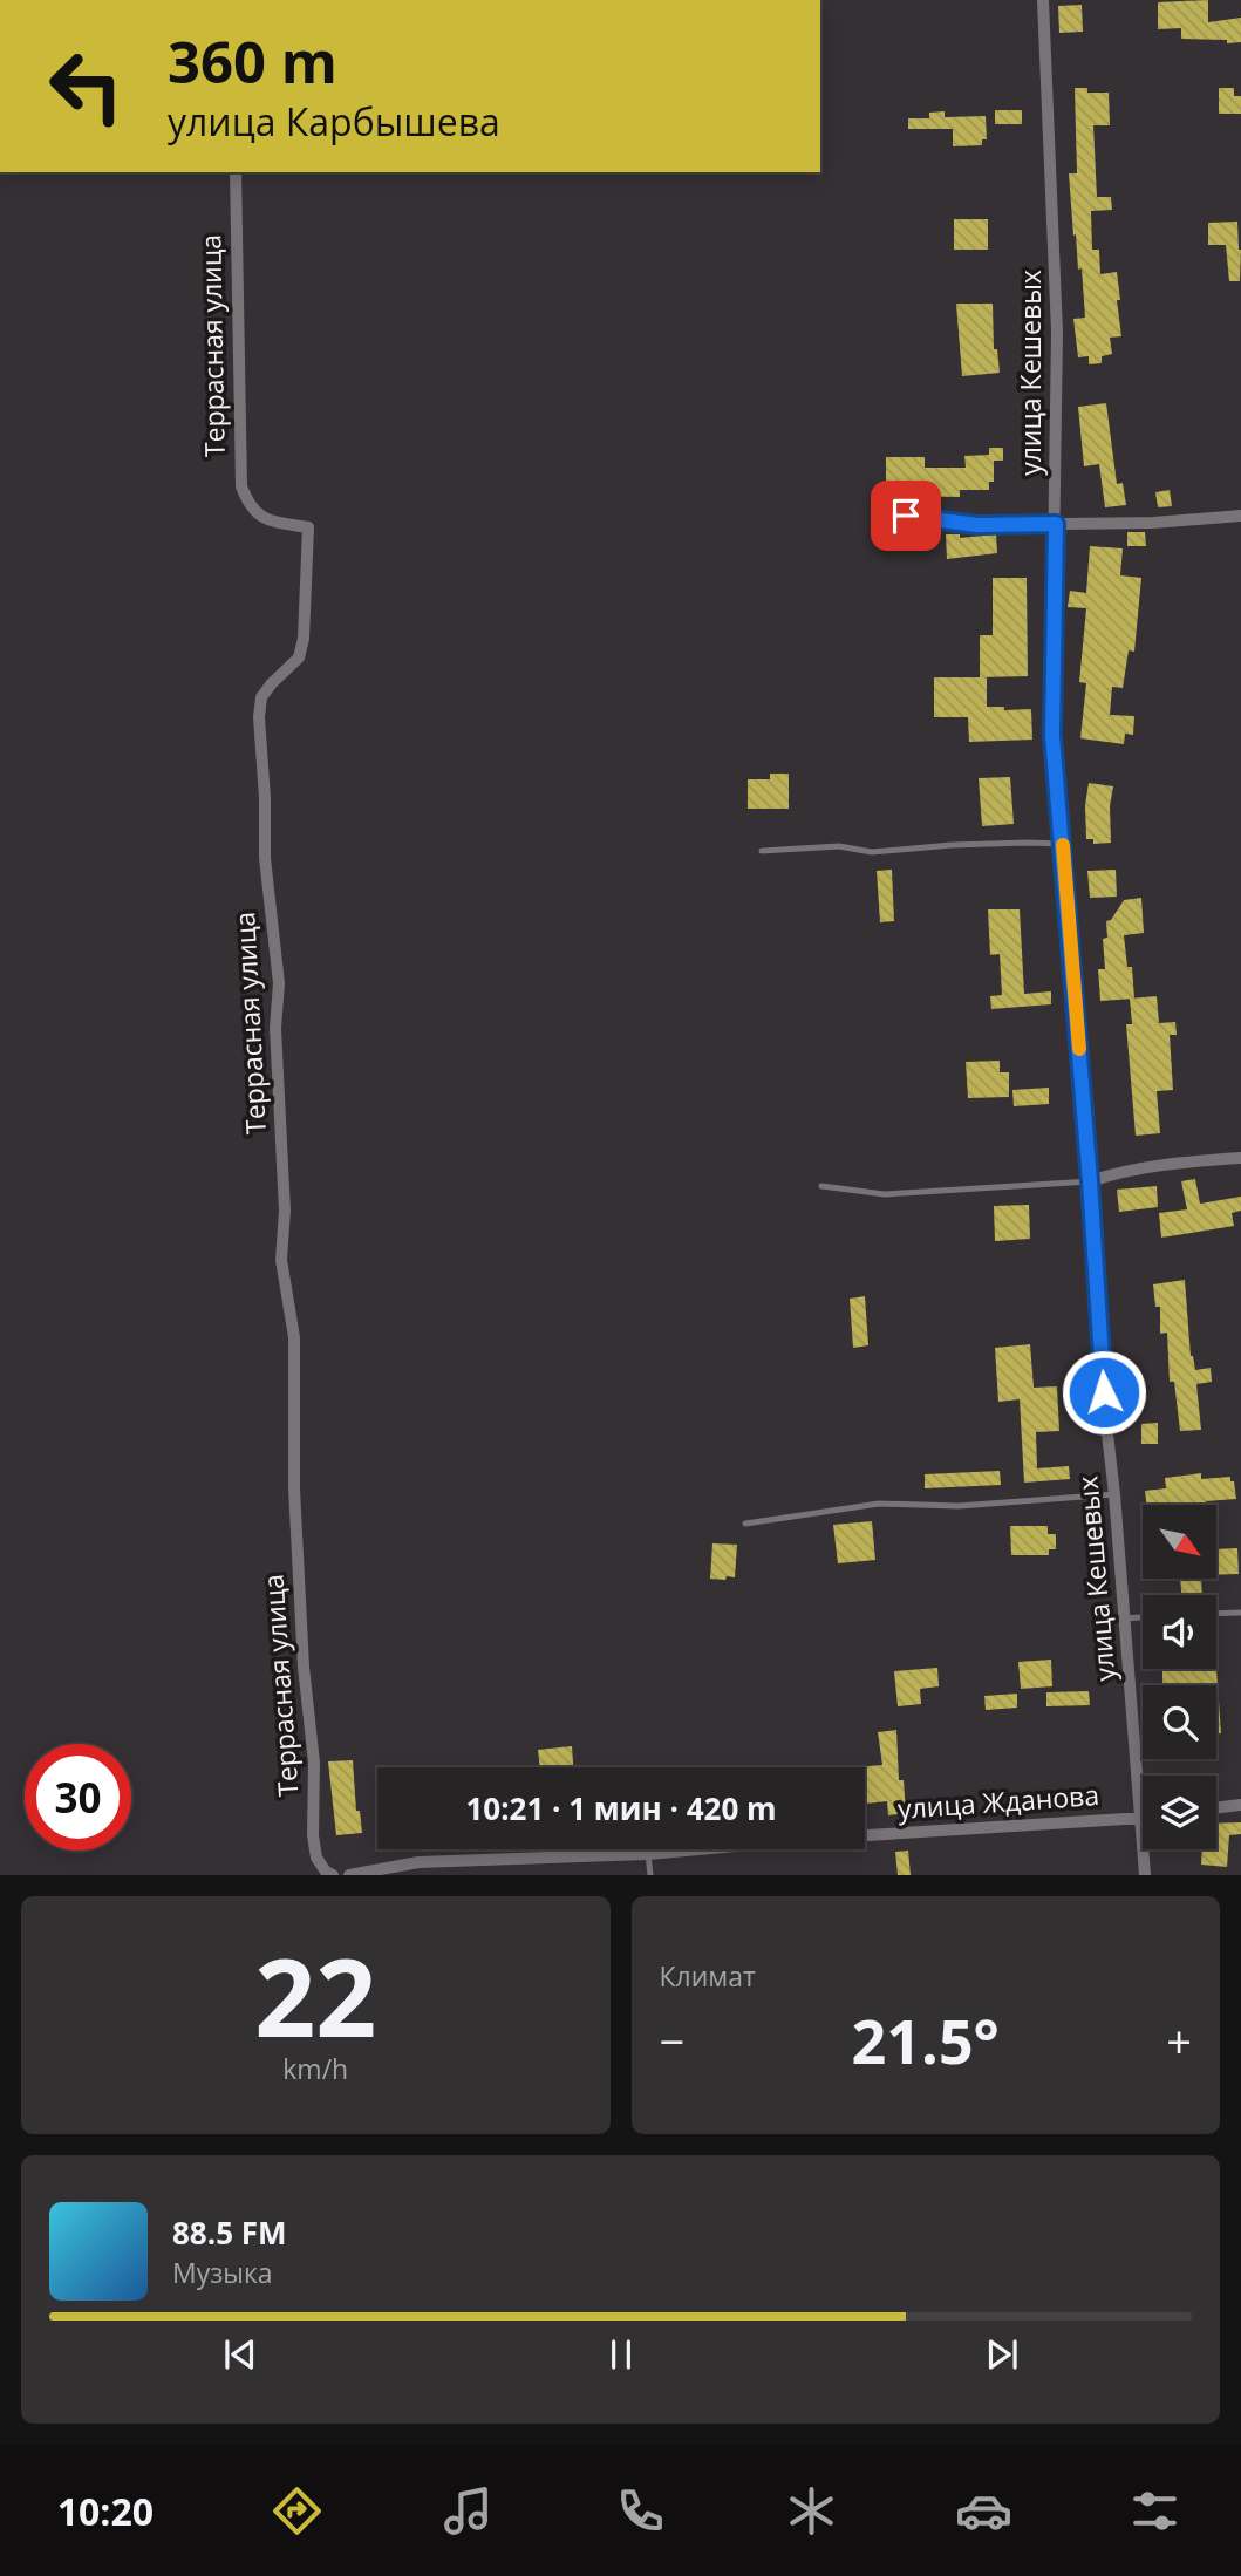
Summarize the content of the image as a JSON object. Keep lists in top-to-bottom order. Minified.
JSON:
{"streets":{"street":["Террасная улица","улица Кешевых","улица Жданова"]},"crossings":[["улица Кешевых","улица Жданова"]],"north":"bottom right","page":{"turn":["360 m","улица Карбышева"],"limit":"30","trip":"10:21 · 1 мин · 420 m","tile":[["22","km/h"],"Климат"],"heat":["−","21.5°","+"],"song":["88.5 FM","Музыка"],"tabs":"10:20"}}
